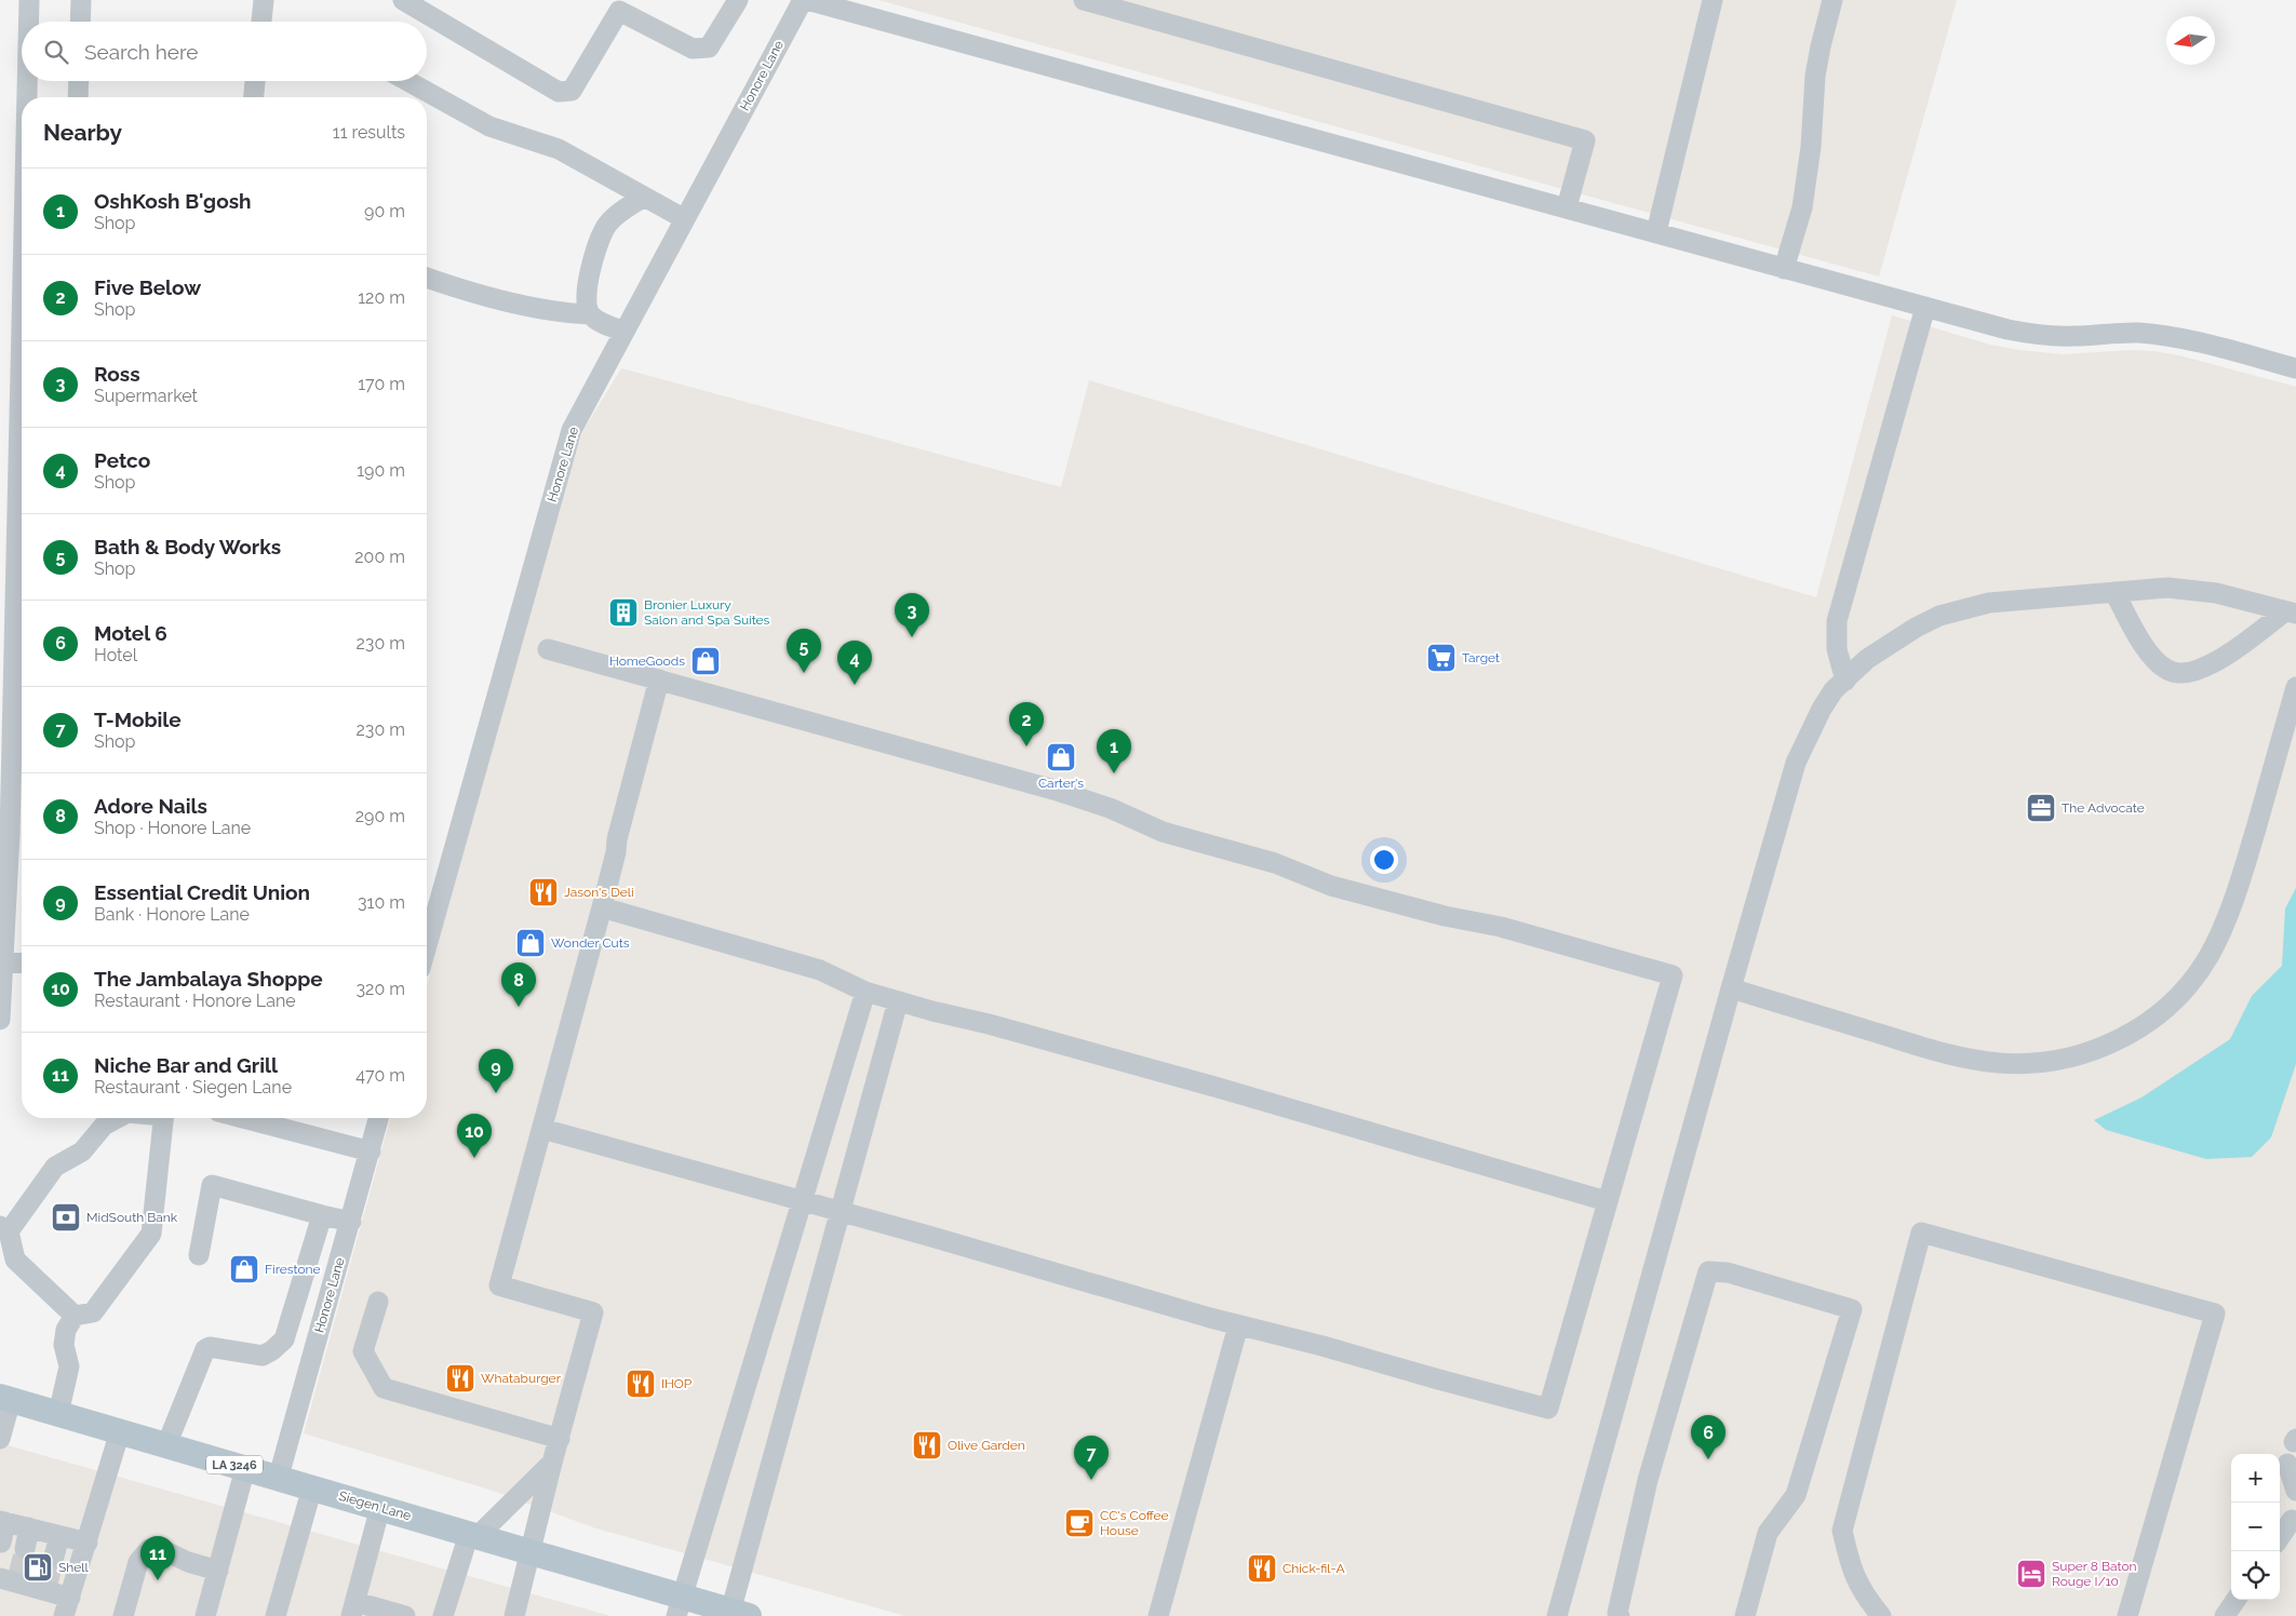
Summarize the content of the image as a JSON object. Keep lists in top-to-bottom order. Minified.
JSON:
{"streets":{"main road":["LA 3246","Siegen Lane"],"street":["Honore Lane"]},"crossings":[["Honore Lane","Siegen Lane"]],"places":{"building":["Bronier Luxury Salon and Spa Suites"],"supermarket":["Target"],"shop":["HomeGoods","Carter's","Wonder Cuts","Firestone"],"office":["The Advocate"],"restaurant":["Jason's Deli","Whataburger","IHOP","Olive Garden","Chick-fil-A"],"bank":["MidSouth Bank"],"cafe":["CC's Coffee House"],"fuel station":["Shell"],"hotel":["Super 8 Baton Rouge I/10"]},"north":"left","page":{"search":"Search here","heading":["Nearby","11 results"],"list":[{"mark":"1","name":"OshKosh B'gosh","note":"Shop","value":"90 m"},{"mark":"2","name":"Five Below","note":"Shop","value":"120 m"},{"mark":"3","name":"Ross","note":"Supermarket","value":"170 m"},{"mark":"4","name":"Petco","note":"Shop","value":"190 m"},{"mark":"5","name":"Bath & Body Works","note":"Shop","value":"200 m"},{"mark":"6","name":"Motel 6","note":"Hotel","value":"230 m"},{"mark":"7","name":"T-Mobile","note":"Shop","value":"230 m"},{"mark":"8","name":"Adore Nails","note":"Shop · Honore Lane","value":"290 m"},{"mark":"9","name":"Essential Credit Union","note":"Bank · Honore Lane","value":"310 m"},{"mark":"10","name":"The Jambalaya Shoppe","note":"Restaurant · Honore Lane","value":"320 m"},{"mark":"11","name":"Niche Bar and Grill","note":"Restaurant · Siegen Lane","value":"470 m"}],"pins":["3","5","4","2","1","8","9","10","6","7","11"],"map_buttons":["+","−"]}}
